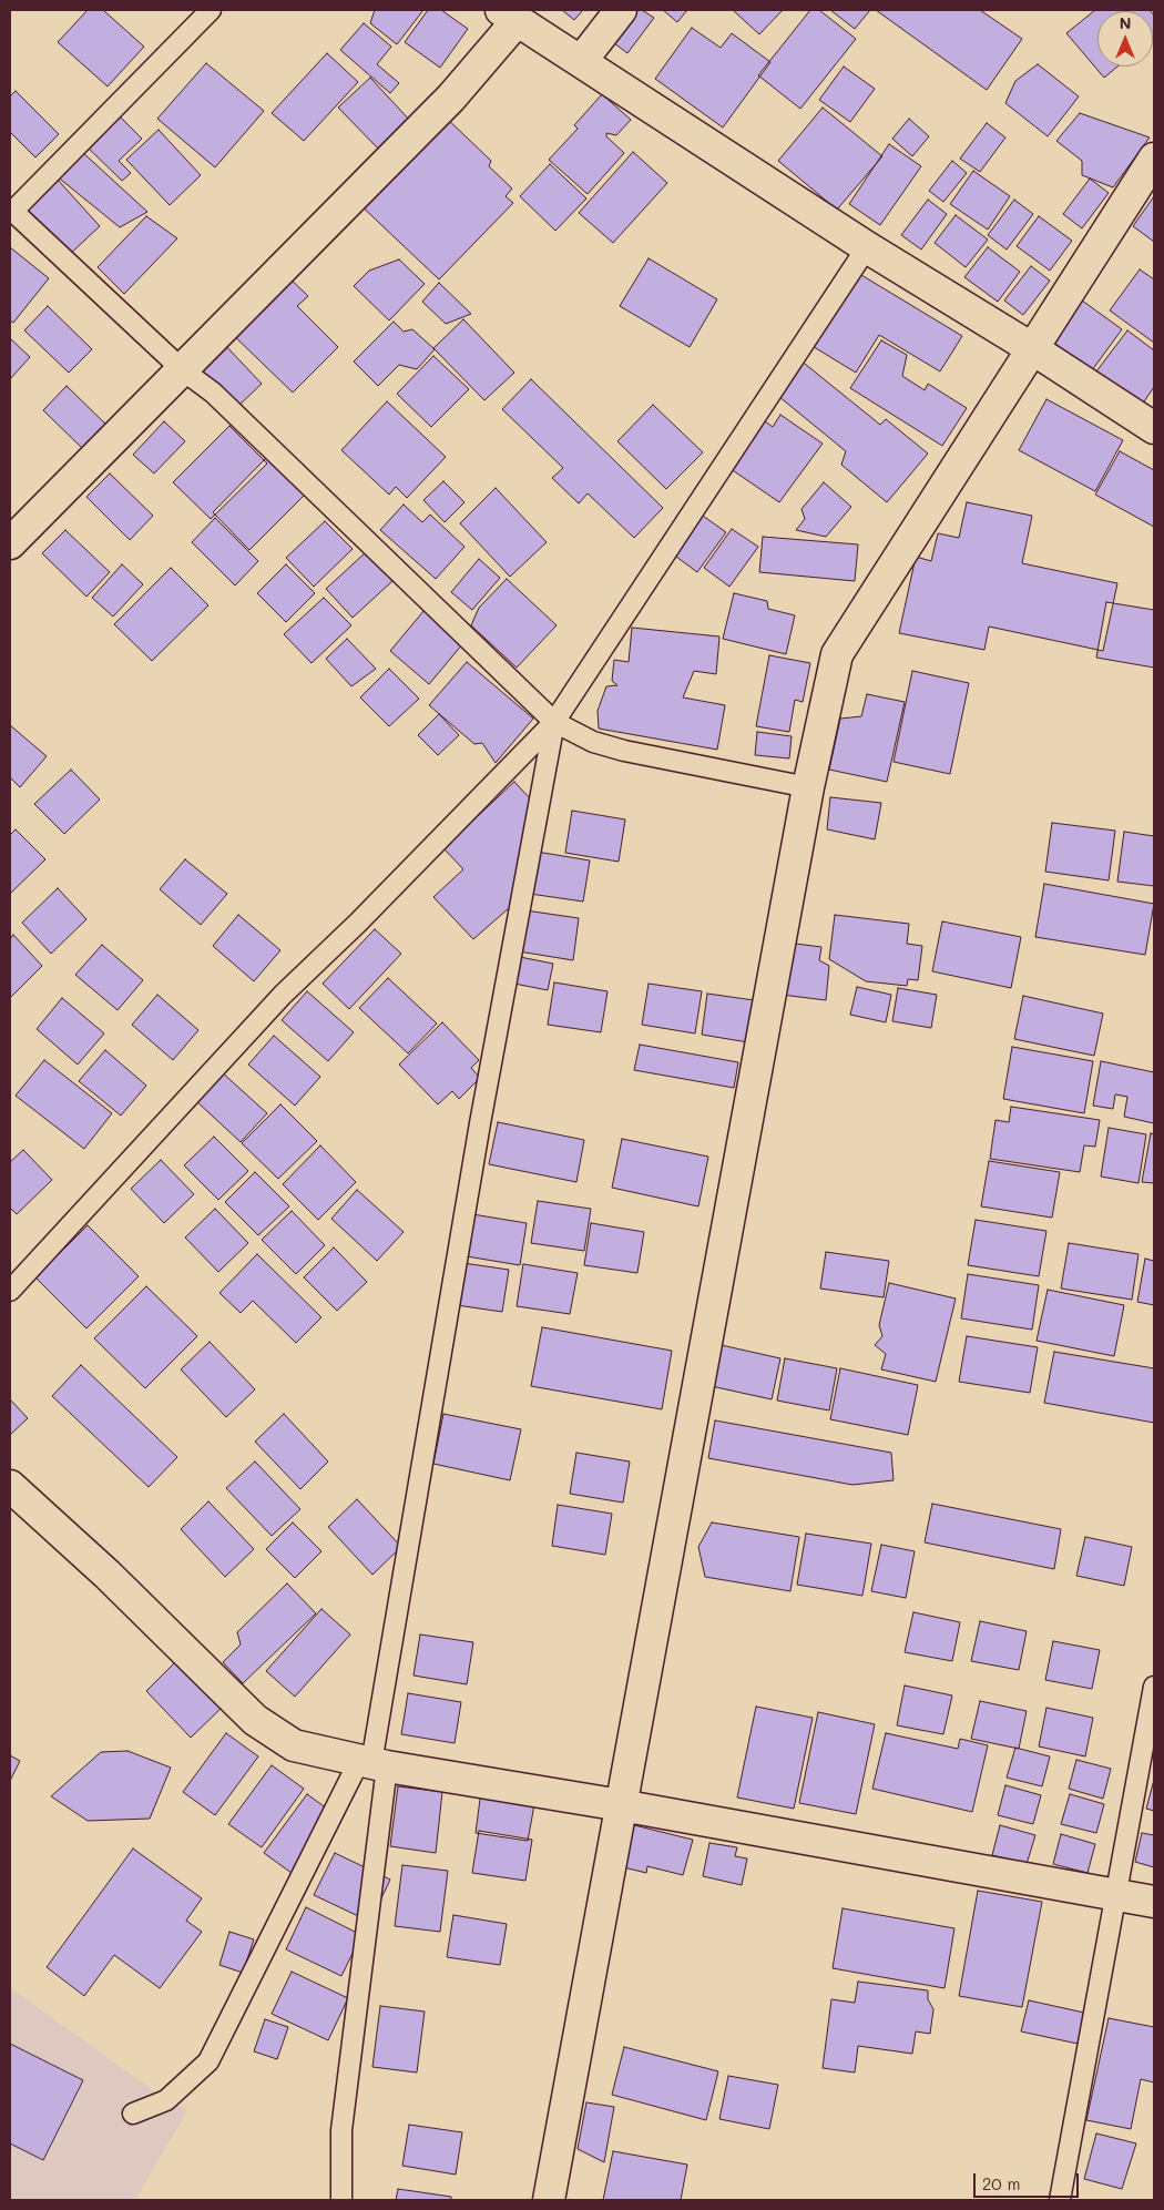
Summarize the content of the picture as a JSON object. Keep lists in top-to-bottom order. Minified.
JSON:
{"scale_bar":"20 m","north":"top"}
